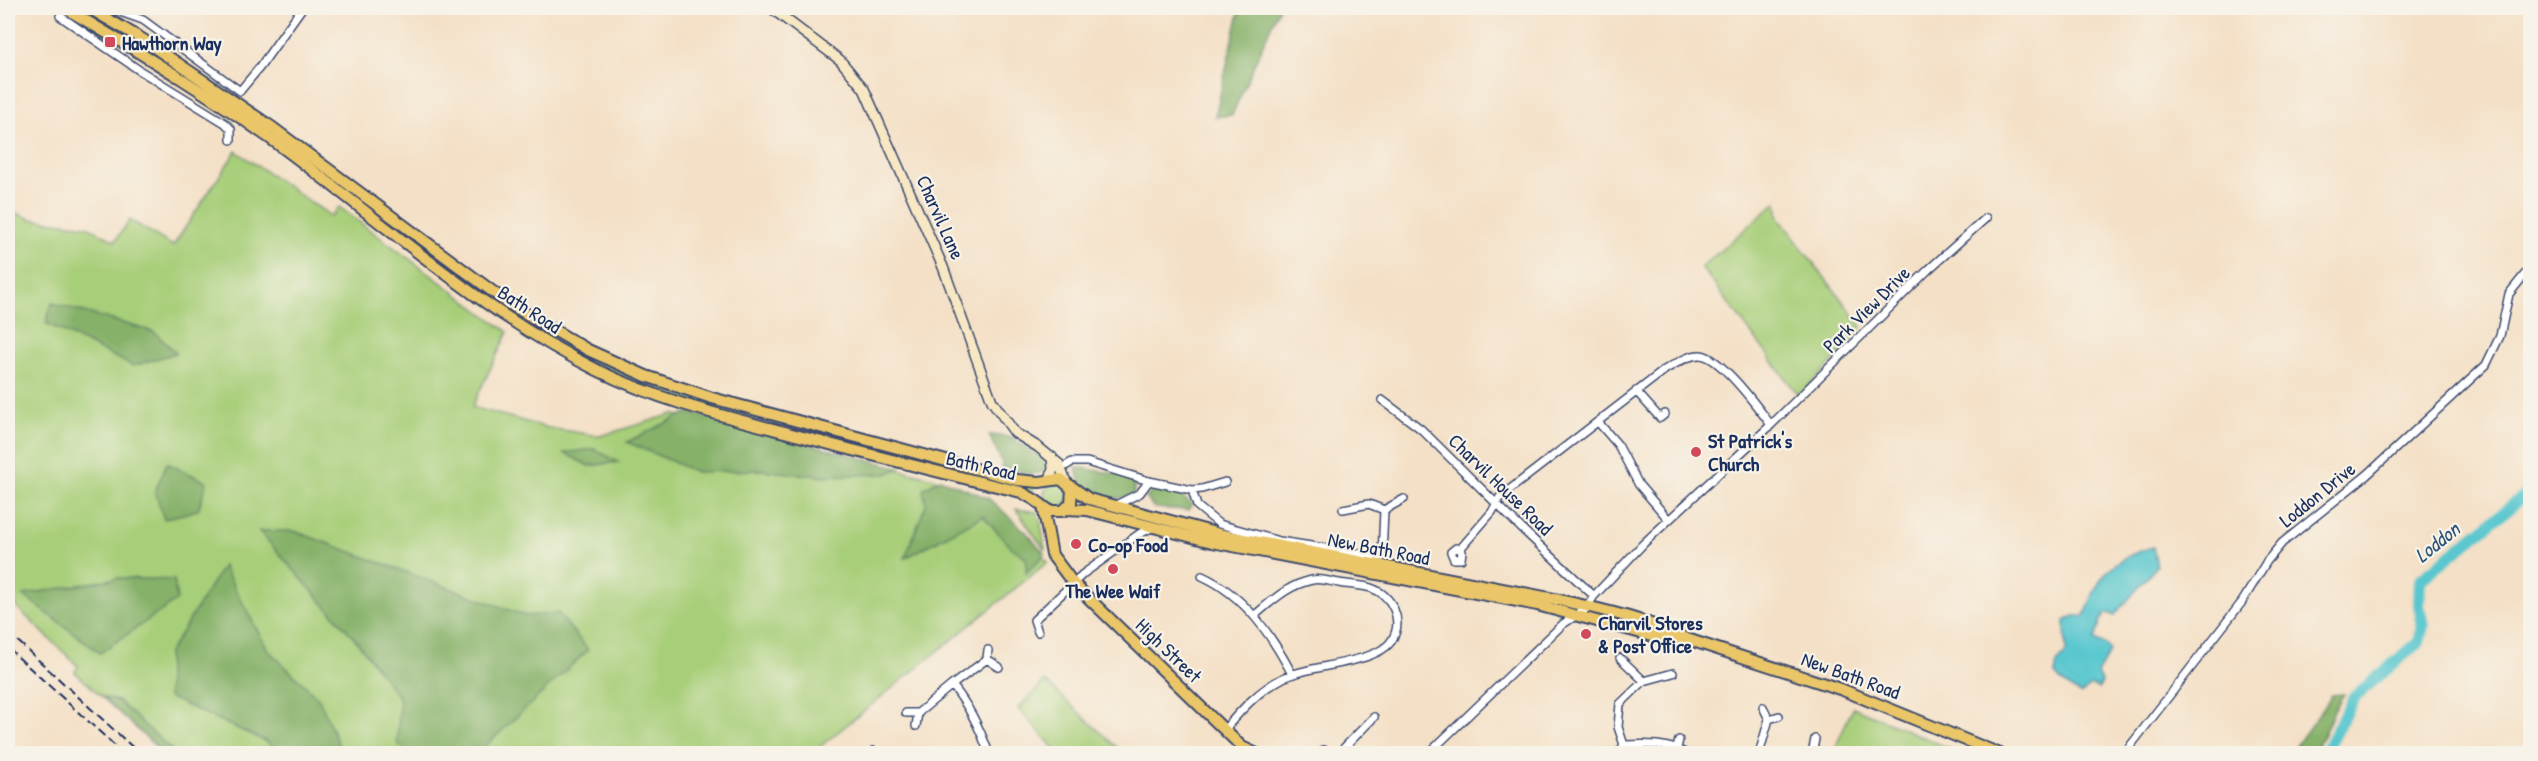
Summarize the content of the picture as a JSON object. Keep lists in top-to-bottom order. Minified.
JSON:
{"streets":{"main road":["Charvil Lane","Bath Road","New Bath Road","High Street"],"street":["Park View Drive","Charvil House Road","Loddon Drive"]},"crossings":[["Charvil Lane","Bath Road"],["Charvil Lane","New Bath Road"],["Charvil Lane","High Street"],["Bath Road","New Bath Road"],["Bath Road","High Street"],["Park View Drive","Charvil House Road"],["Park View Drive","New Bath Road"],["New Bath Road","High Street"]],"water":["Loddon"],"places":{"transit":["Hawthorn Way"],"other":["St Patrick's Church","Co-op Food","The Wee Waif","Charvil Stores & Post Office"]}}
